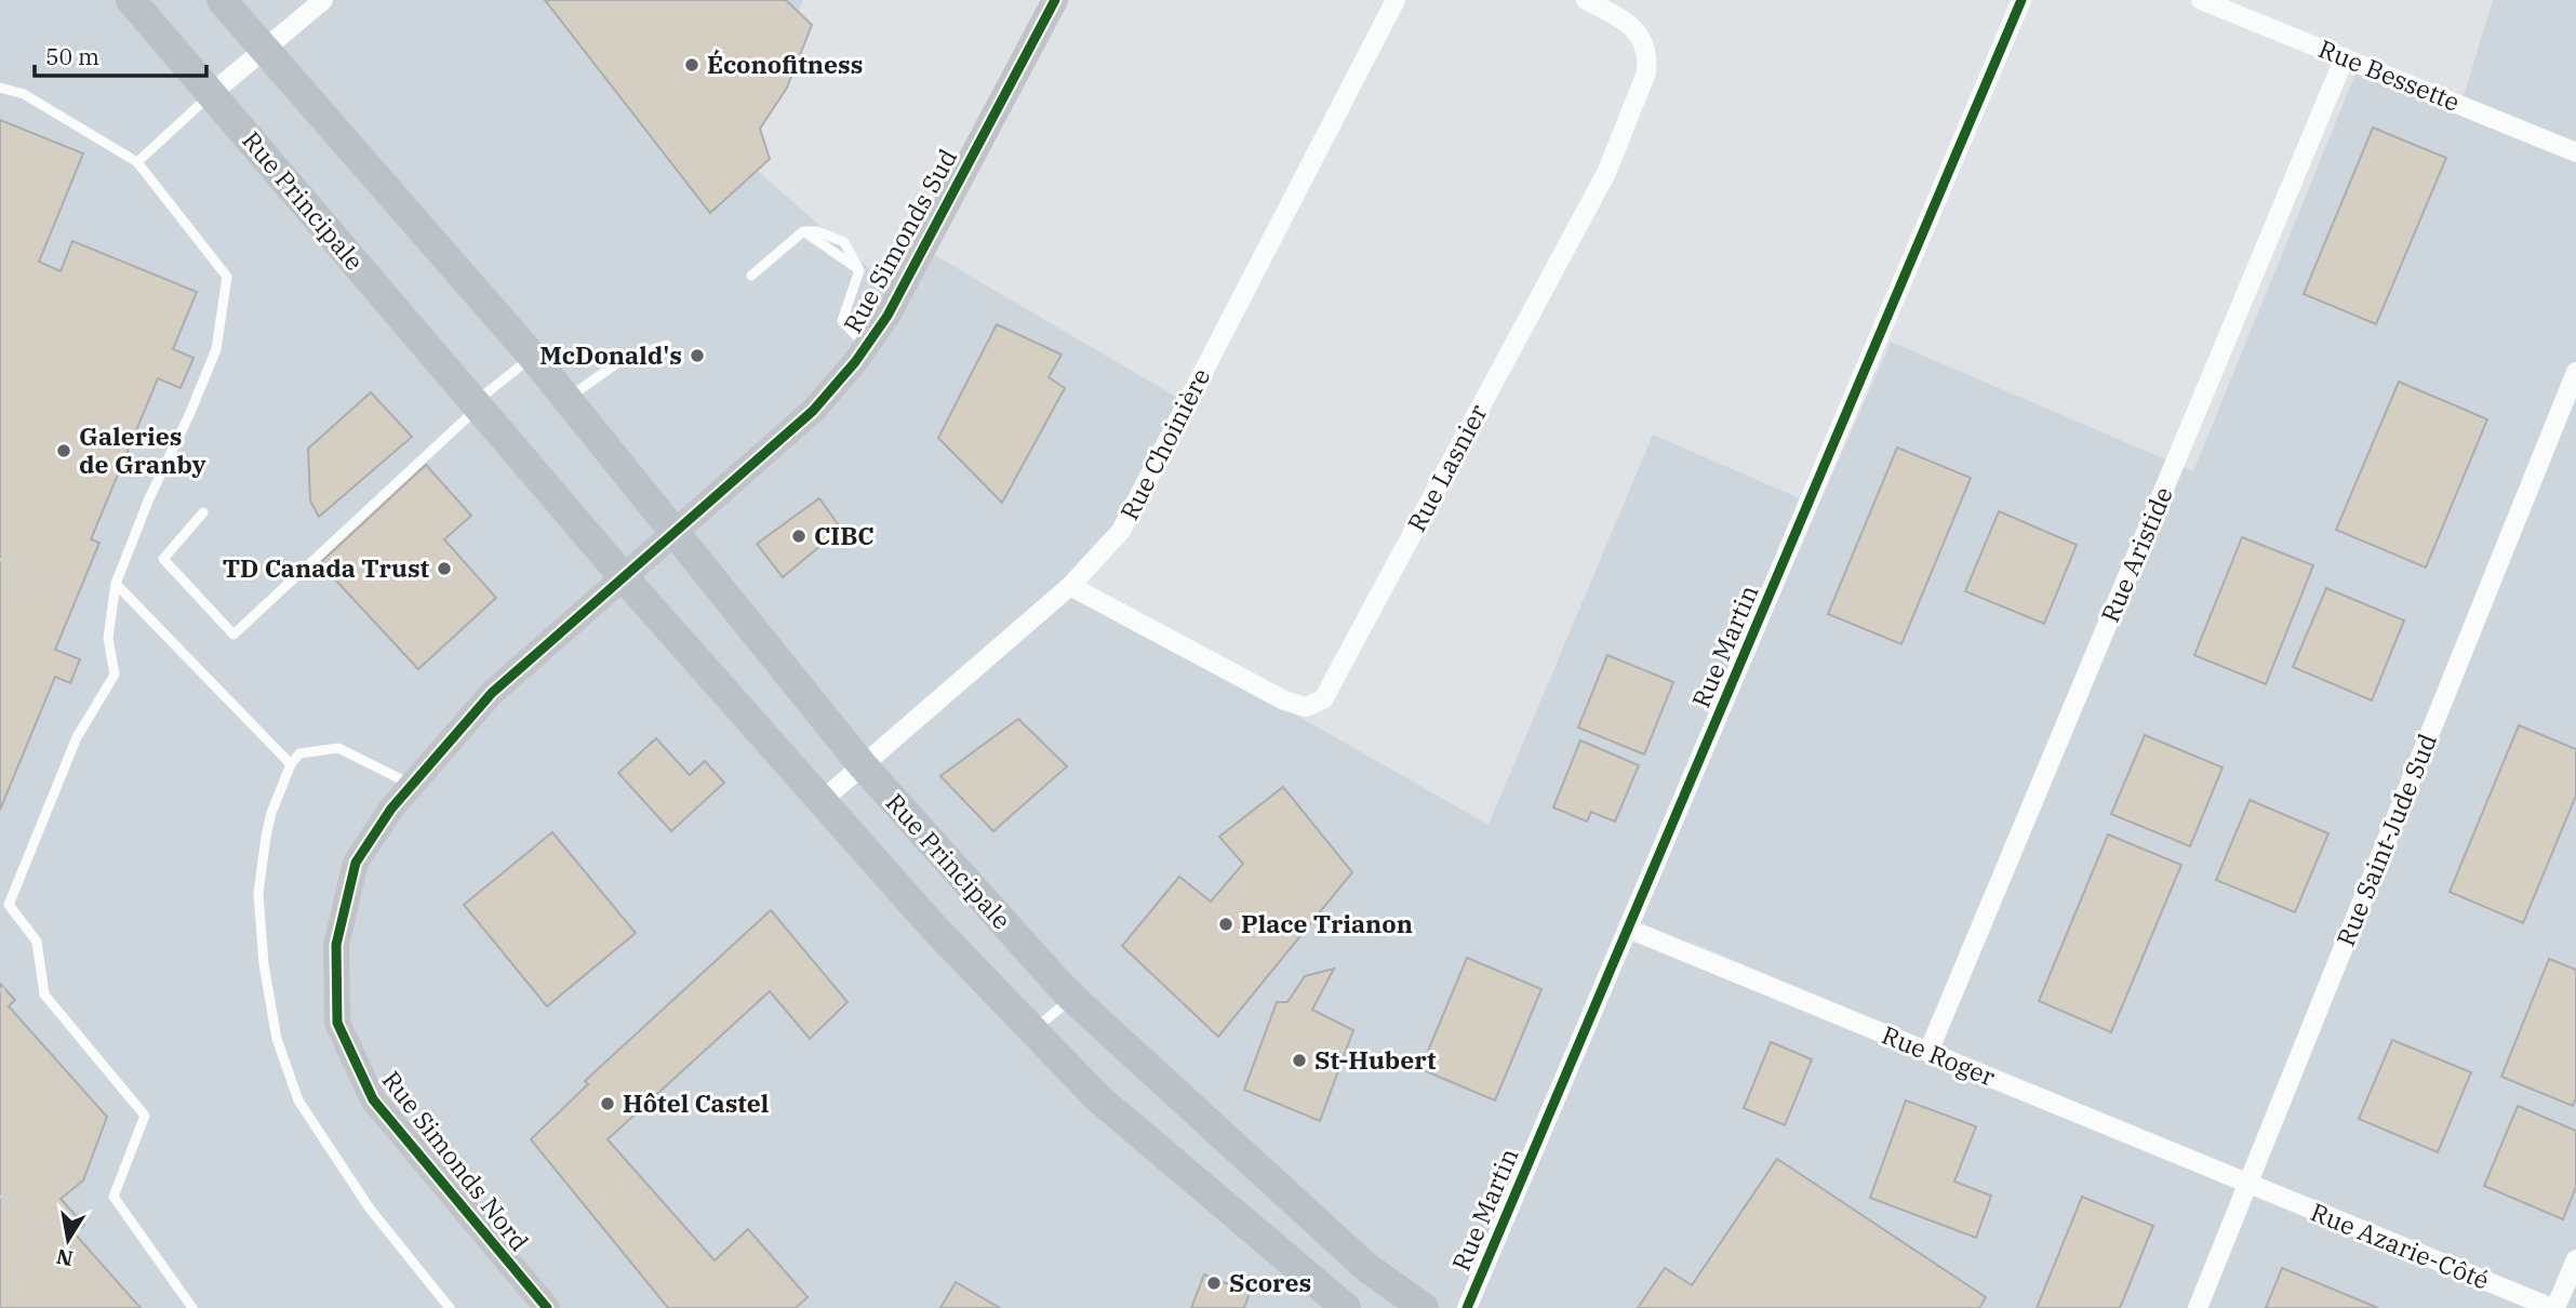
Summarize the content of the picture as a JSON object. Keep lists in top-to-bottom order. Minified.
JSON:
{"streets":{"main road":["Rue Principale"],"street":["Rue Bessette","Rue Simonds Sud","Rue Choinière","Rue Lasnier","Rue Aristide","Rue Martin","Rue Saint-Jude Sud","Rue Roger","Rue Simonds Nord","Rue Azarie-Côté"]},"crossings":[["Rue Bessette","Rue Aristide"],["Rue Principale","Rue Simonds Sud"],["Rue Principale","Rue Choinière"],["Rue Principale","Rue Simonds Nord"],["Rue Simonds Sud","Rue Simonds Nord"],["Rue Choinière","Rue Lasnier"],["Rue Aristide","Rue Roger"],["Rue Martin","Rue Roger"],["Rue Saint-Jude Sud","Rue Roger"],["Rue Saint-Jude Sud","Rue Azarie-Côté"],["Rue Roger","Rue Azarie-Côté"]],"places":["Éconofitness","McDonald's","Galeries de Granby","CIBC","TD Canada Trust","Place Trianon","St-Hubert","Hôtel Castel","Scores"],"scale_bar":"50 m","north":"bottom"}
